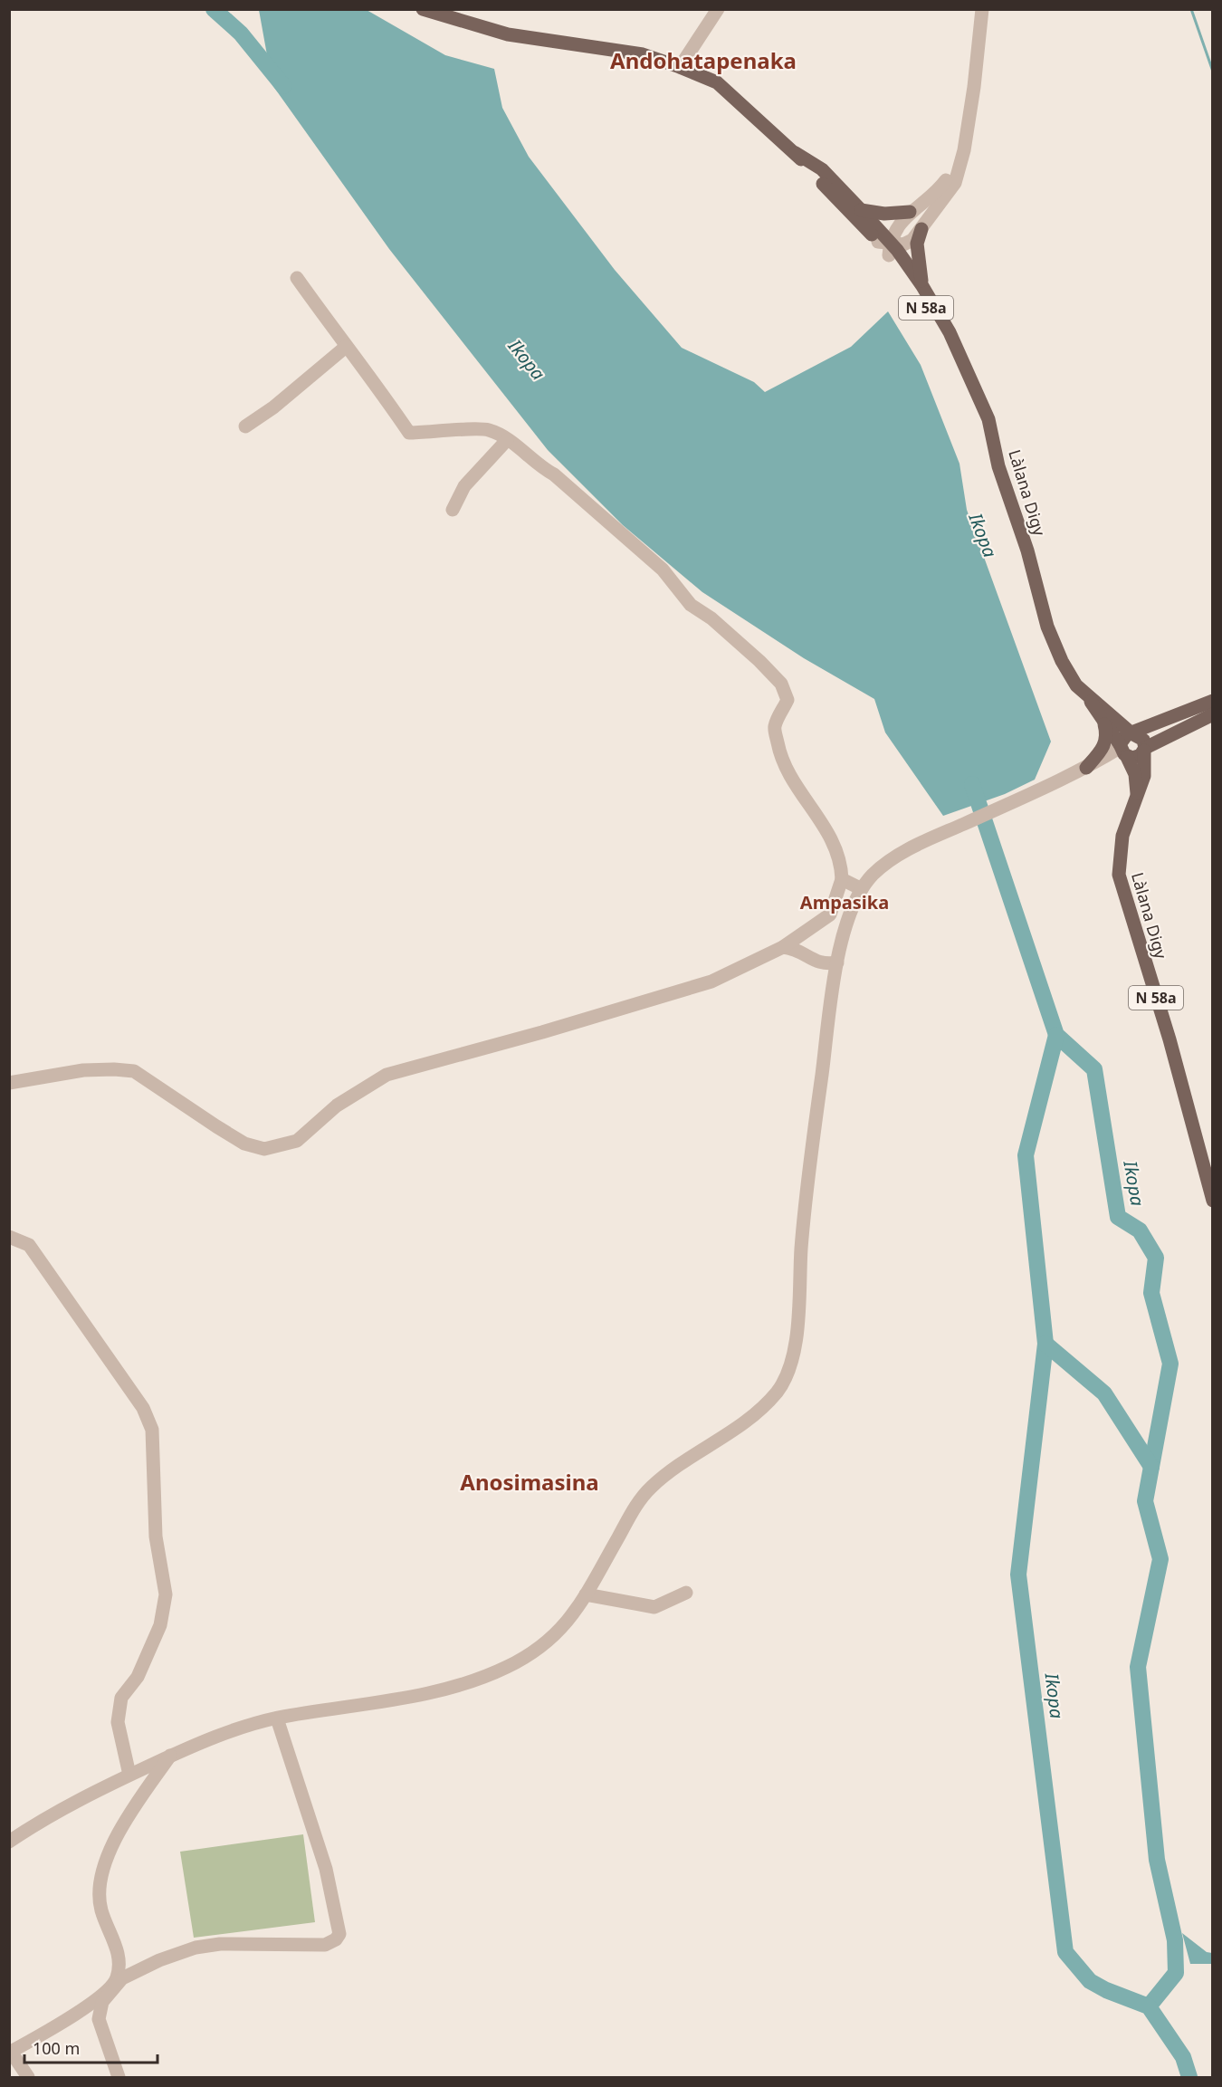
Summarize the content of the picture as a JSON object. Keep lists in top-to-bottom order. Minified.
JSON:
{"streets":{"main road":["N 58a","Làlana Digy"]},"crossings":[["N 58a","Làlana Digy"]],"districts":["Andohatapenaka","Ampasika","Anosimasina"],"water":["Ikopa"],"scale_bar":"100 m"}
